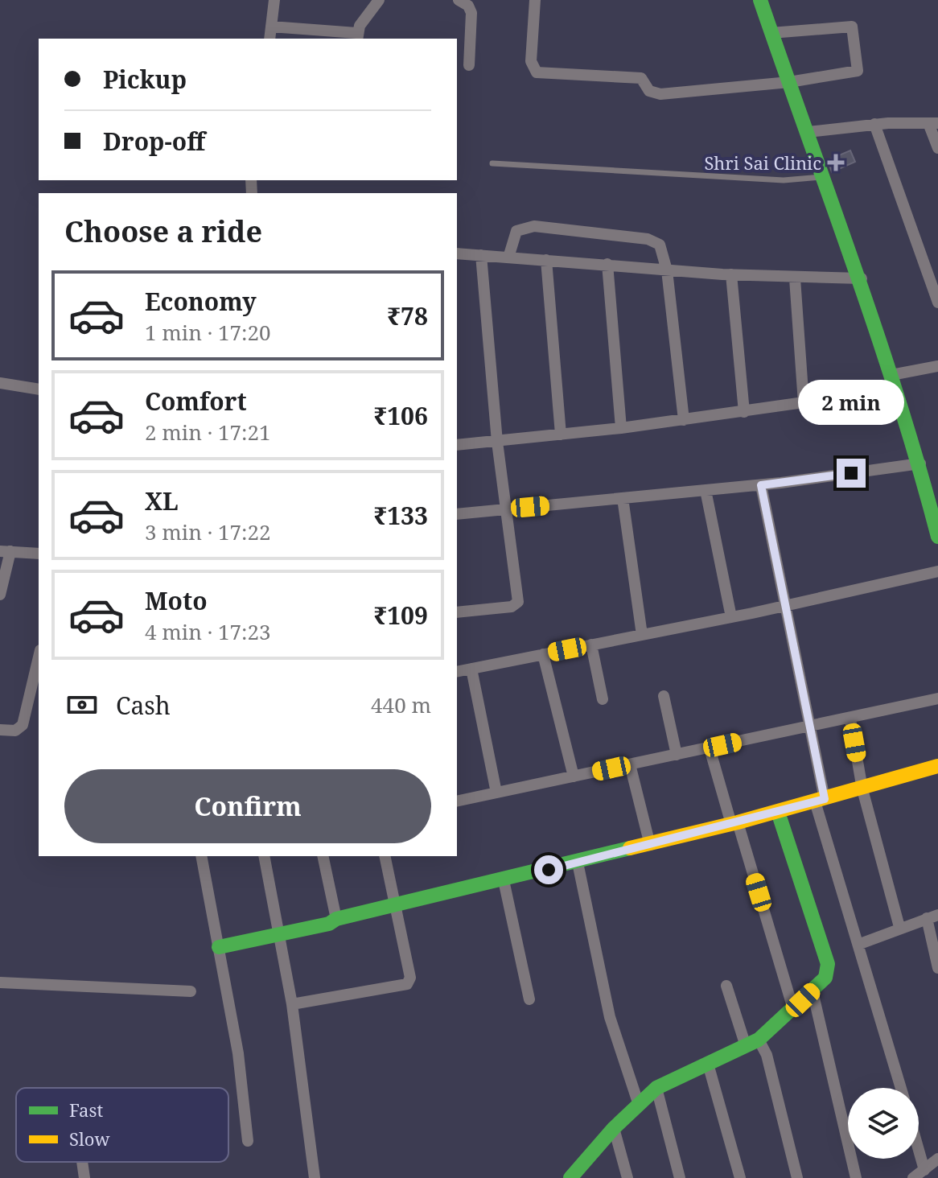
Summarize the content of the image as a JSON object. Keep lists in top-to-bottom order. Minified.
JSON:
{"places":{"health":["Shri Sai Clinic"]},"legend":["Fast","Slow"],"page":{"banner":["Pickup","Drop-off"],"heading":"Choose a ride","list":[{"name":"Economy","note":"1 min · 17:20","value":"₹78"},{"name":"Comfort","note":"2 min · 17:21","value":"₹106"},{"name":"XL","note":"3 min · 17:22","value":"₹133"},{"name":"Moto","note":"4 min · 17:23","value":"₹109"}],"bubble":"2 min","pay":["Cash","440 m"],"buttons":"Confirm"}}
